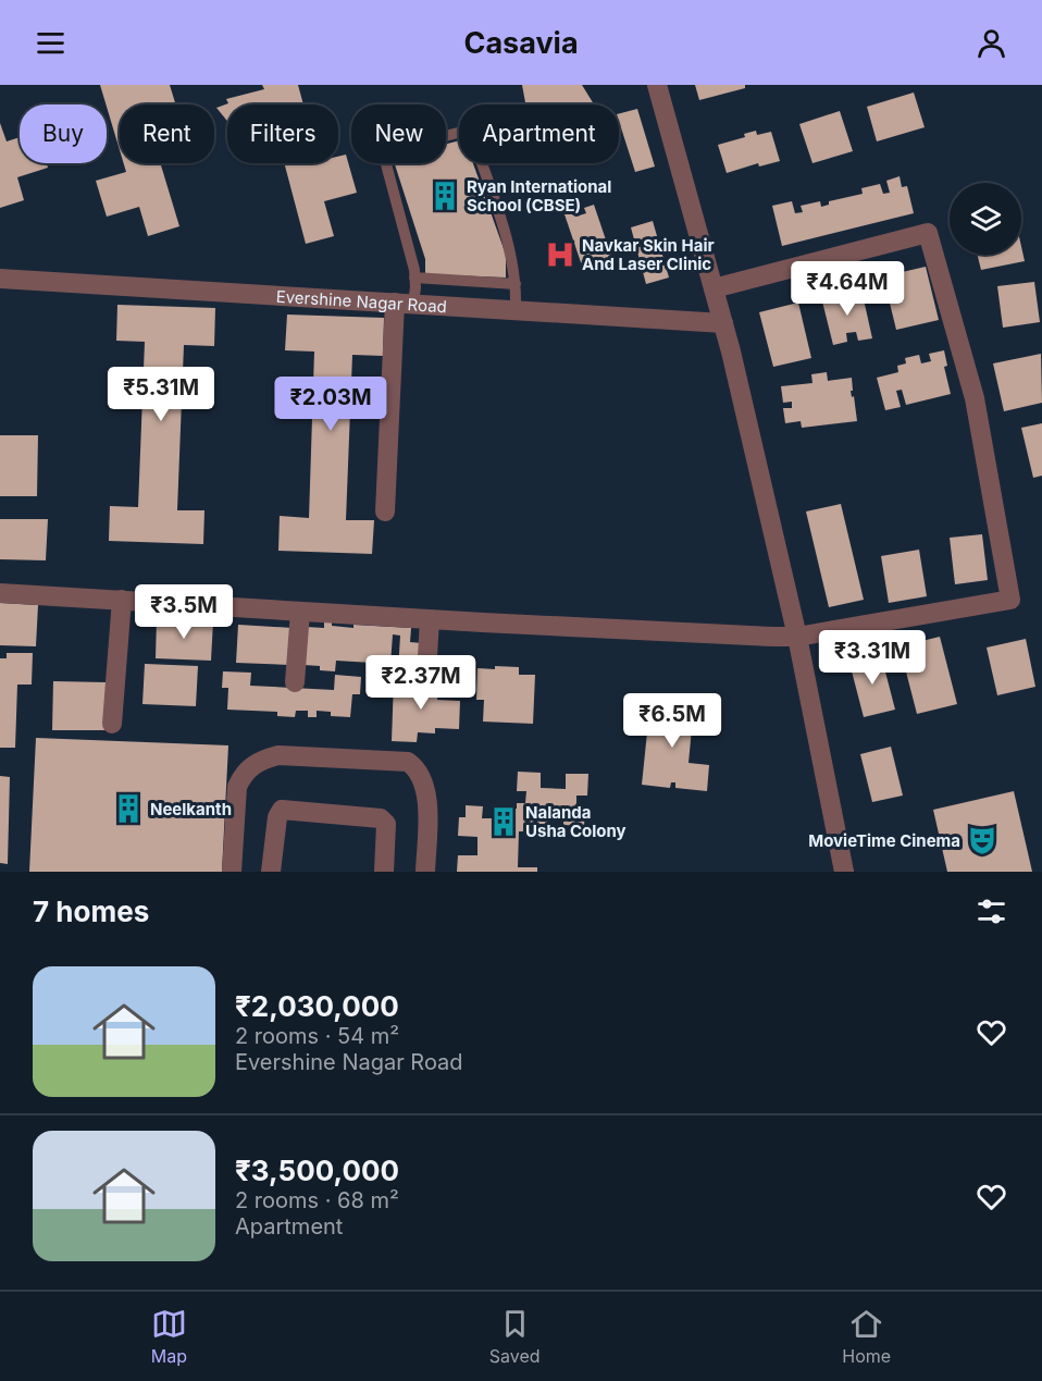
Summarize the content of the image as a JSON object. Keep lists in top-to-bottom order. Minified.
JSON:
{"streets":{"street":["Evershine Nagar Road"]},"places":{"building":["Ryan International School (CBSE)","Neelkanth","Nalanda Usha Colony"],"hospital":["Navkar Skin Hair And Laser Clinic"],"theatre":["MovieTime Cinema"]},"page":{"header":"Casavia","chip":["Buy","Rent","Filters","New","Apartment"],"price":["₹4.64M","₹5.31M","₹2.03M","₹3.5M","₹3.31M","₹2.37M","₹6.5M"],"heading":"7 homes","list":[{"name":"₹2,030,000","note":"2 rooms · 54 m² · Evershine Nagar Road"},{"name":"₹3,500,000","note":"2 rooms · 68 m² · Apartment"}],"tabs":["Map","Saved","Home"]}}
